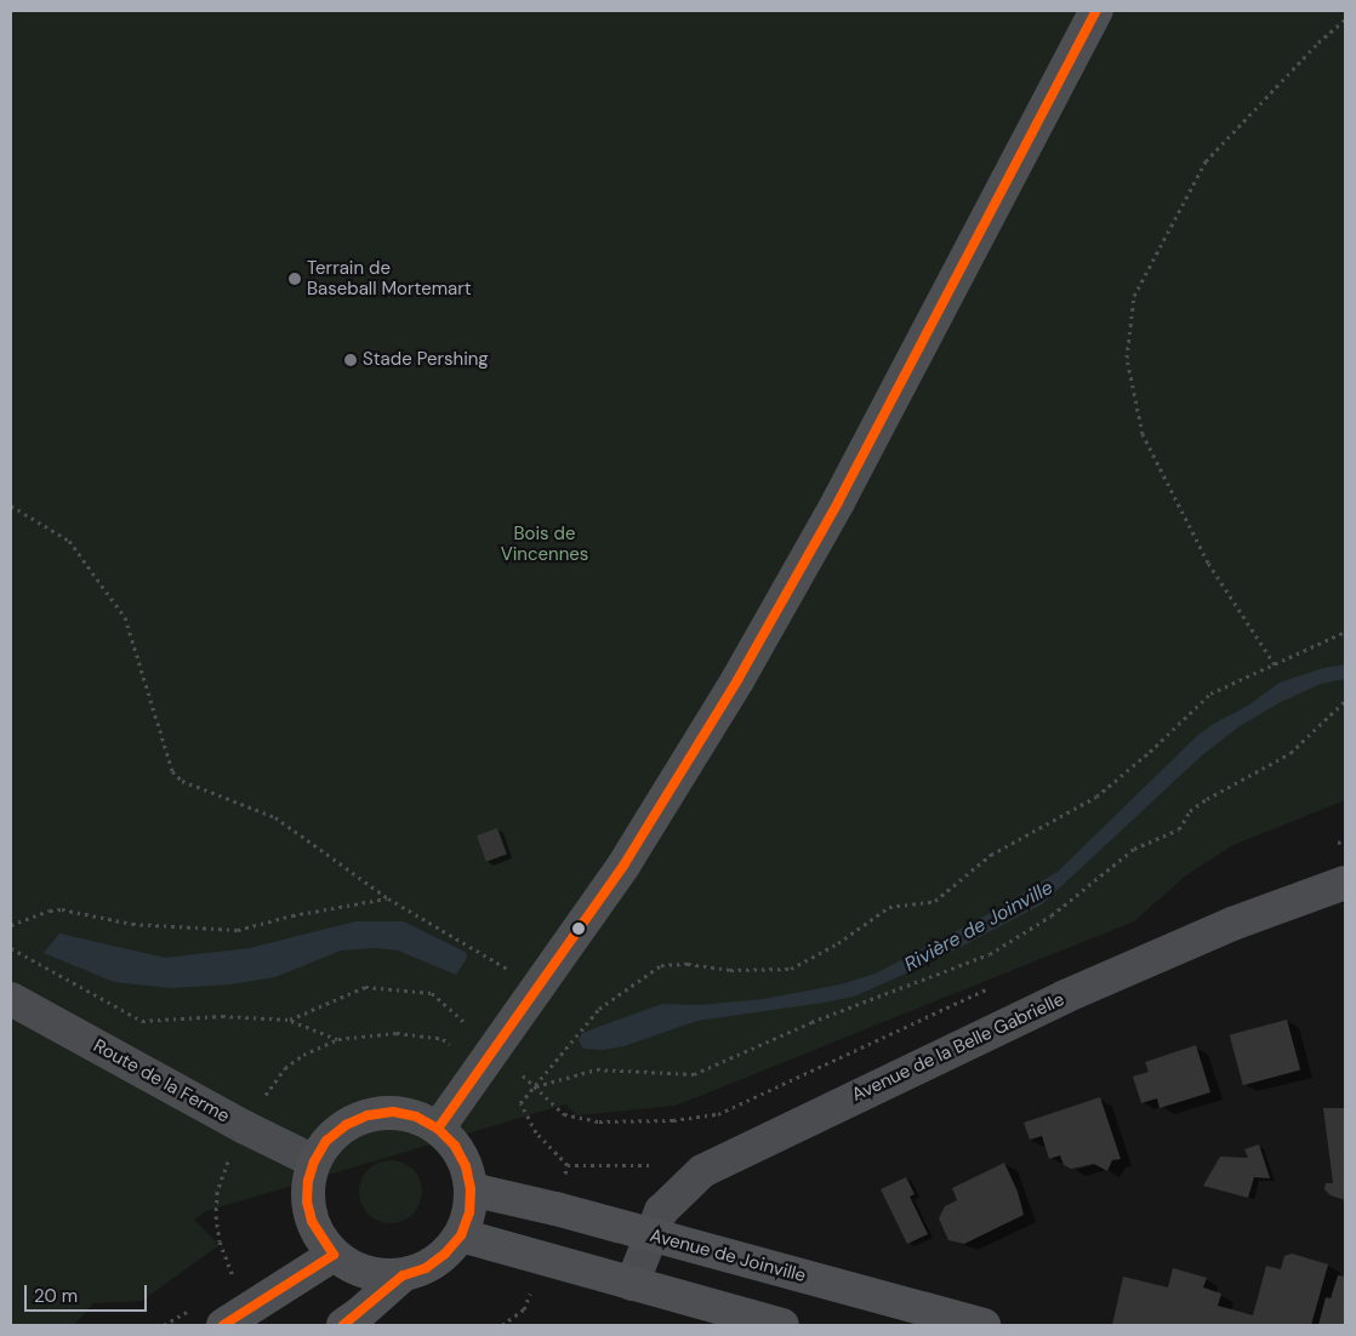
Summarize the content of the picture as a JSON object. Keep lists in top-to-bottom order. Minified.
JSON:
{"streets":{"main road":["Avenue de Joinville"],"street":["Avenue de la Belle Gabrielle","Route de la Ferme"]},"crossings":[["Avenue de la Belle Gabrielle","Avenue de Joinville"],["Route de la Ferme","Avenue de Joinville"]],"water":["Rivière de Joinville"],"parks":["Bois de Vincennes"],"places":["Terrain de Baseball Mortemart","Stade Pershing"],"scale_bar":"20 m"}
